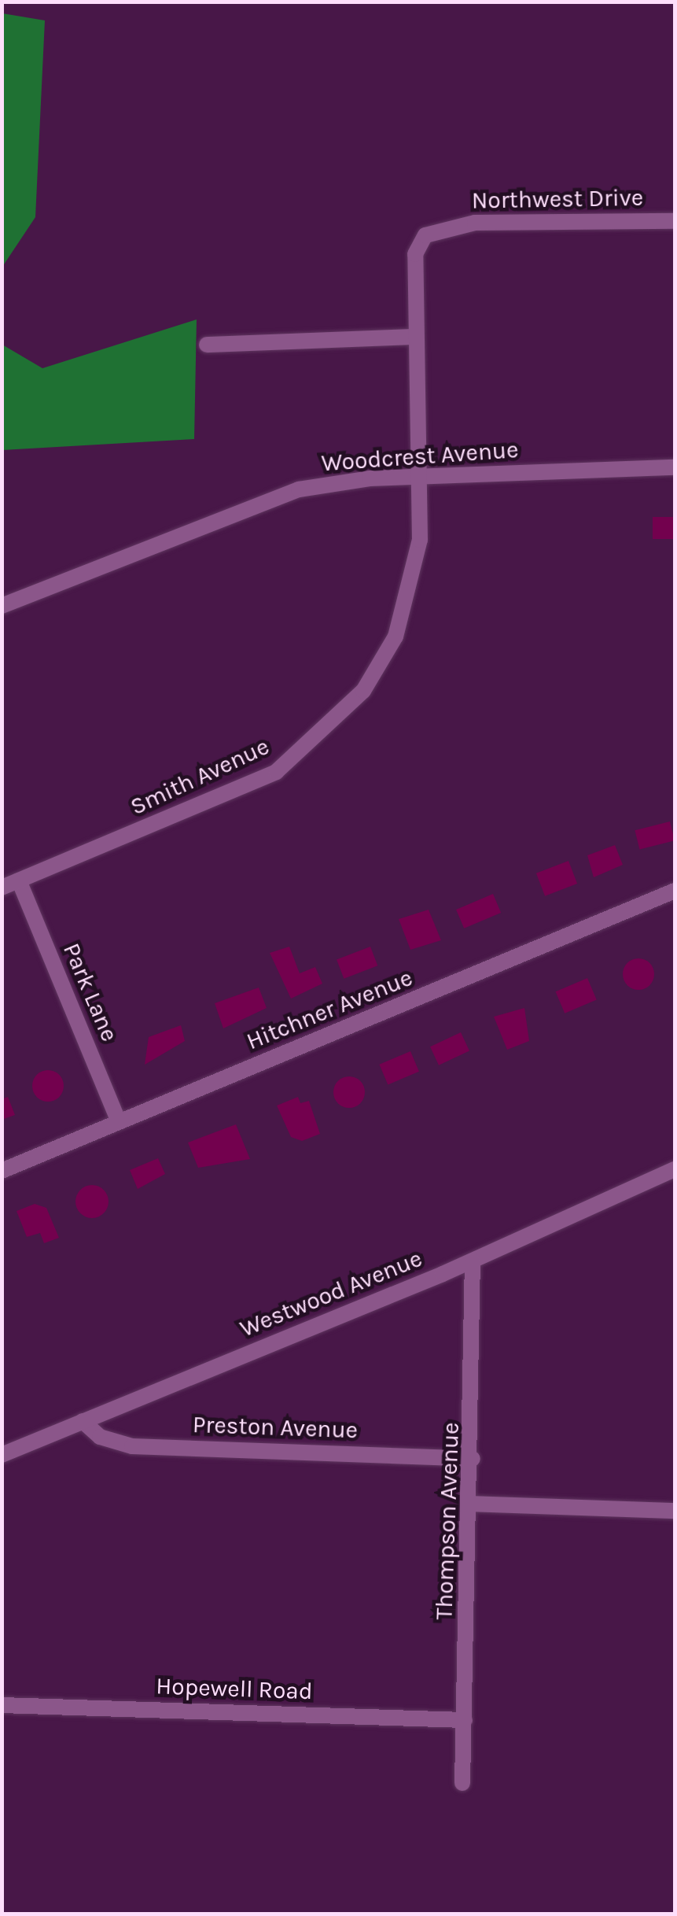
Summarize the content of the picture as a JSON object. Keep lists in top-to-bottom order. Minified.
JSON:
{"streets":{"street":["Northwest Drive","Woodcrest Avenue","Smith Avenue","Park Lane","Hitchner Avenue","Westwood Avenue","Preston Avenue","Thompson Avenue","Hopewell Road"]},"crossings":[["Northwest Drive","Smith Avenue"],["Woodcrest Avenue","Smith Avenue"],["Smith Avenue","Park Lane"],["Park Lane","Hitchner Avenue"],["Westwood Avenue","Preston Avenue"],["Westwood Avenue","Thompson Avenue"],["Preston Avenue","Thompson Avenue"],["Thompson Avenue","Hopewell Road"]]}
